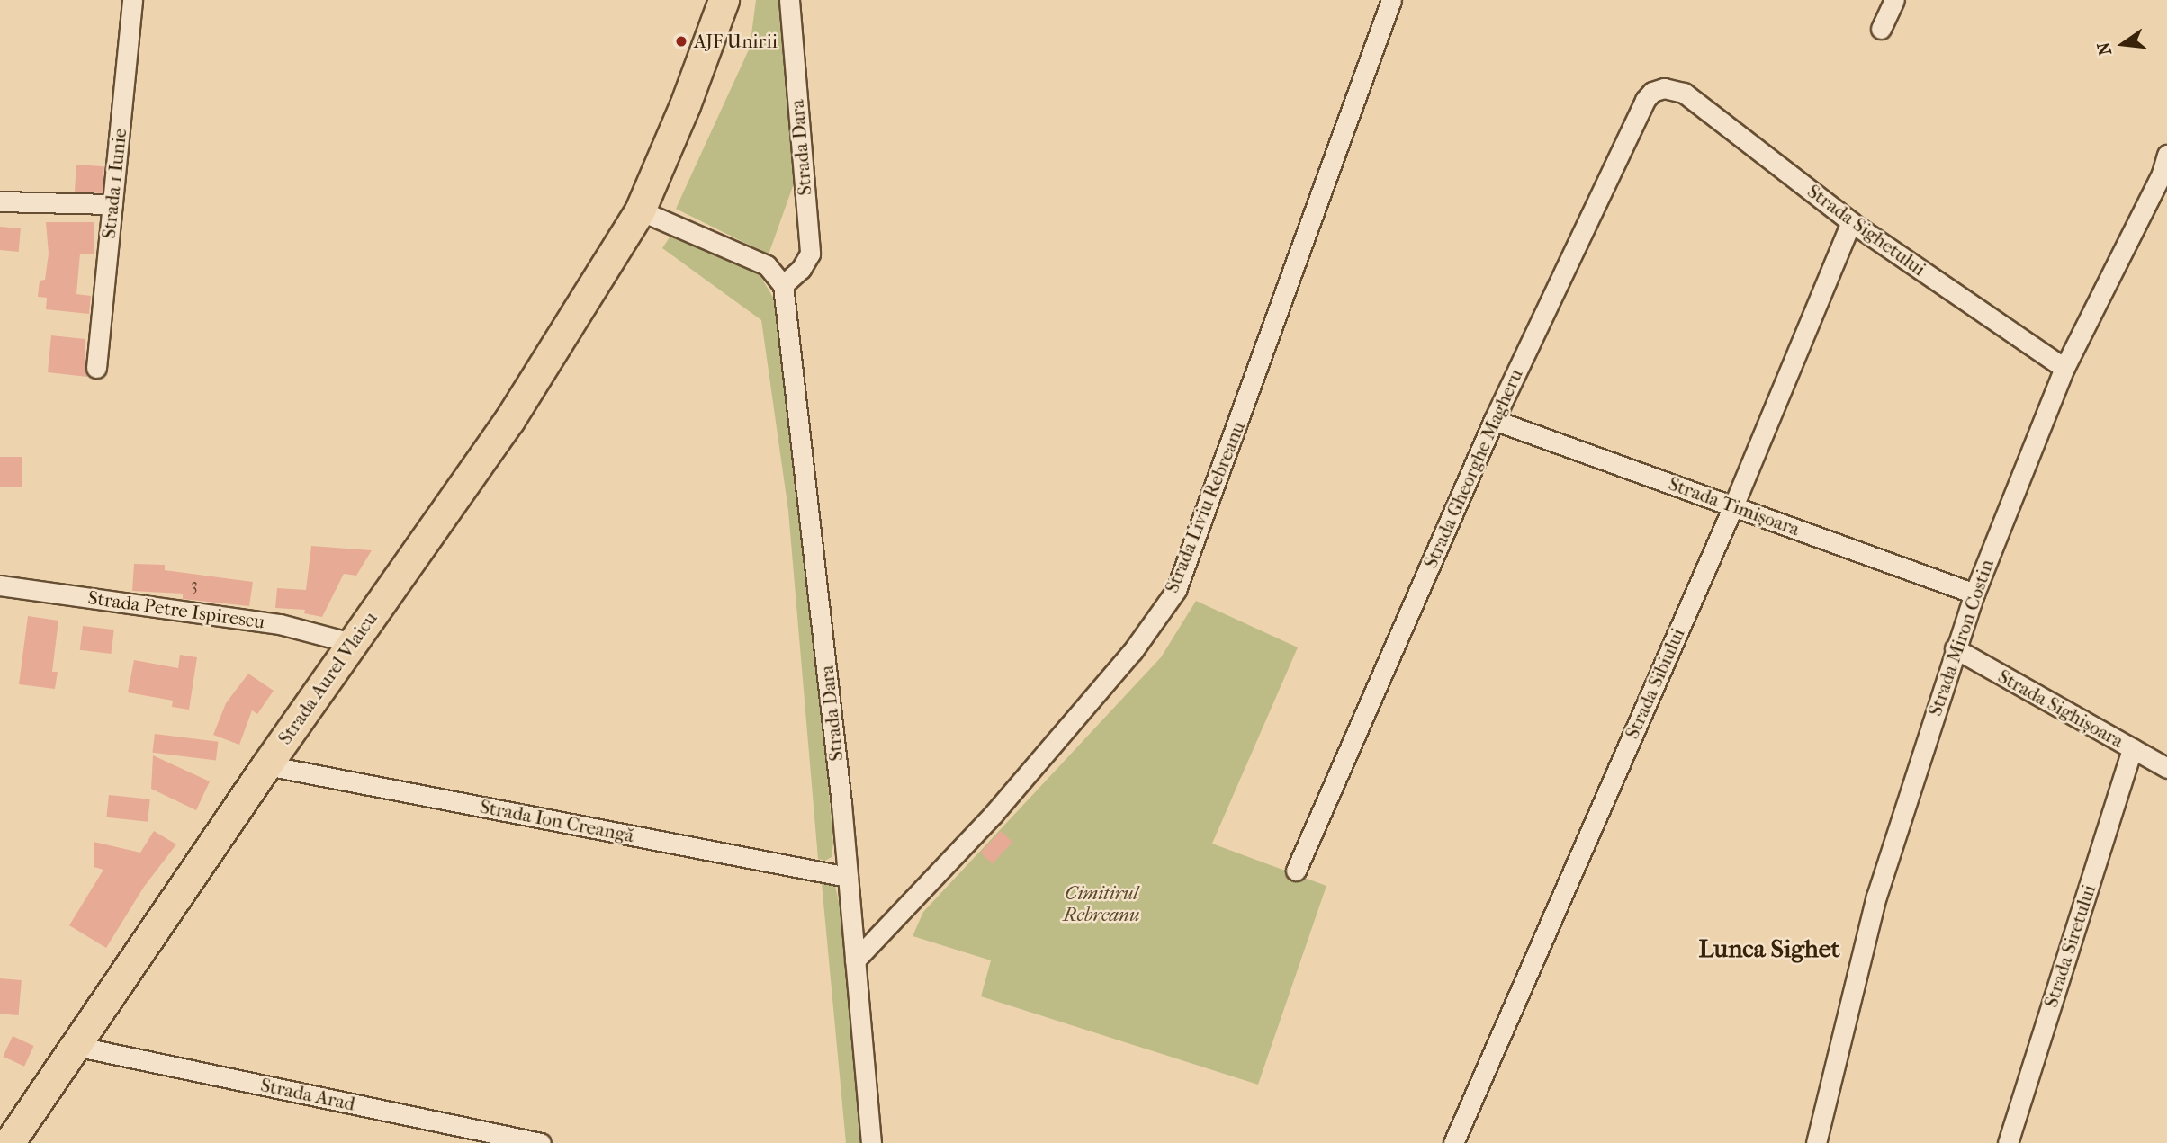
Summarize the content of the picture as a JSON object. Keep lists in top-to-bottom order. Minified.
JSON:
{"streets":{"main road":["Strada Aurel Vlaicu"],"street":["Strada Dara","Strada 1 Iunie","Strada Sighetului","Strada Gheorghe Magheru","Strada Timișoara","Strada Liviu Rebreanu","Strada Petre Ispirescu","Strada Miron Costin","Strada Sibiului","Strada Sighișoara","Strada Ion Creangă","Strada Siretului","Strada Arad"]},"crossings":[["Strada Dara","Strada Liviu Rebreanu"],["Strada Dara","Strada Ion Creangă"],["Strada Sighetului","Strada Gheorghe Magheru"],["Strada Sighetului","Strada Miron Costin"],["Strada Sighetului","Strada Sibiului"],["Strada Gheorghe Magheru","Strada Timișoara"],["Strada Timișoara","Strada Miron Costin"],["Strada Timișoara","Strada Sibiului"],["Strada Petre Ispirescu","Strada Aurel Vlaicu"],["Strada Miron Costin","Strada Sighișoara"],["Strada Aurel Vlaicu","Strada Ion Creangă"],["Strada Aurel Vlaicu","Strada Arad"],["Strada Sighișoara","Strada Siretului"]],"districts":["Lunca Sighet"],"parks":["Cimitirul Rebreanu"],"places":["AJF Unirii"],"house_numbers":["3"],"north":"left"}
